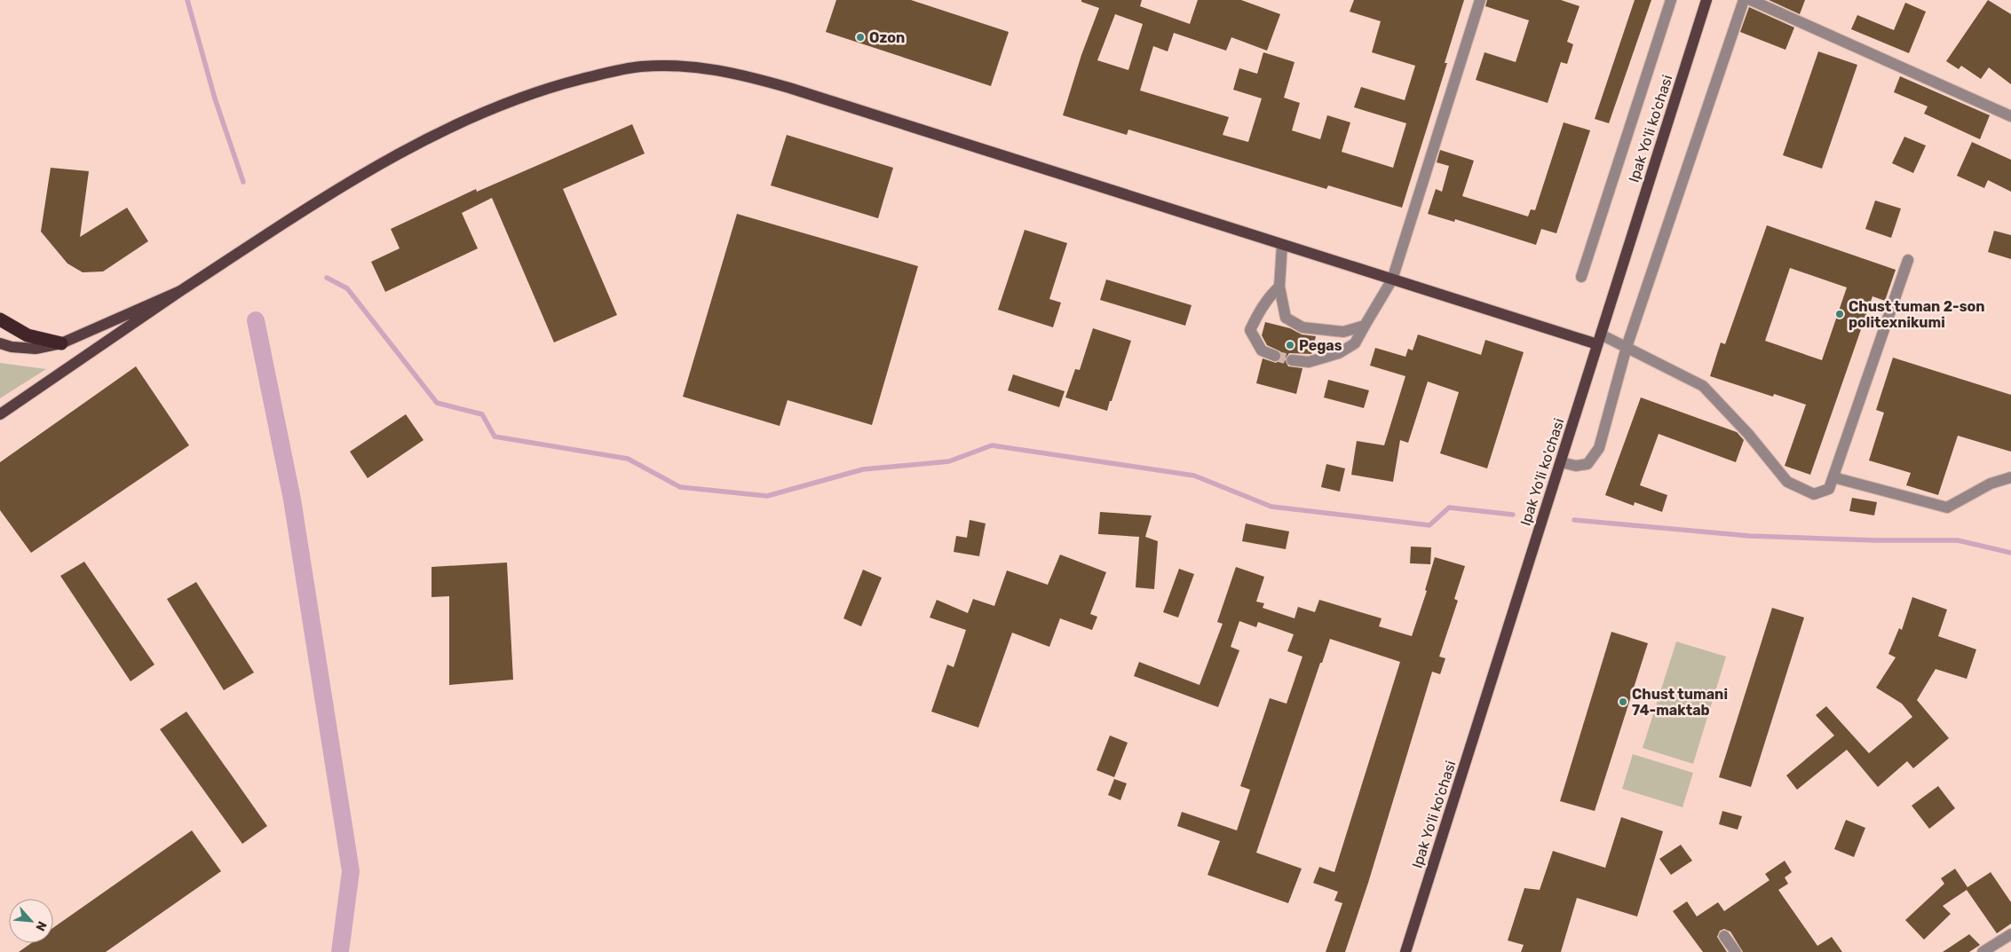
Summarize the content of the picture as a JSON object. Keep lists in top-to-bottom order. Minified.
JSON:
{"streets":{"main road":["Ipak Yo'li ko'chasi"]},"places":["Ozon","Chust tuman 2-son politexnikumi","Pegas","Chust tumani 74-maktab"],"north":"bottom right"}
